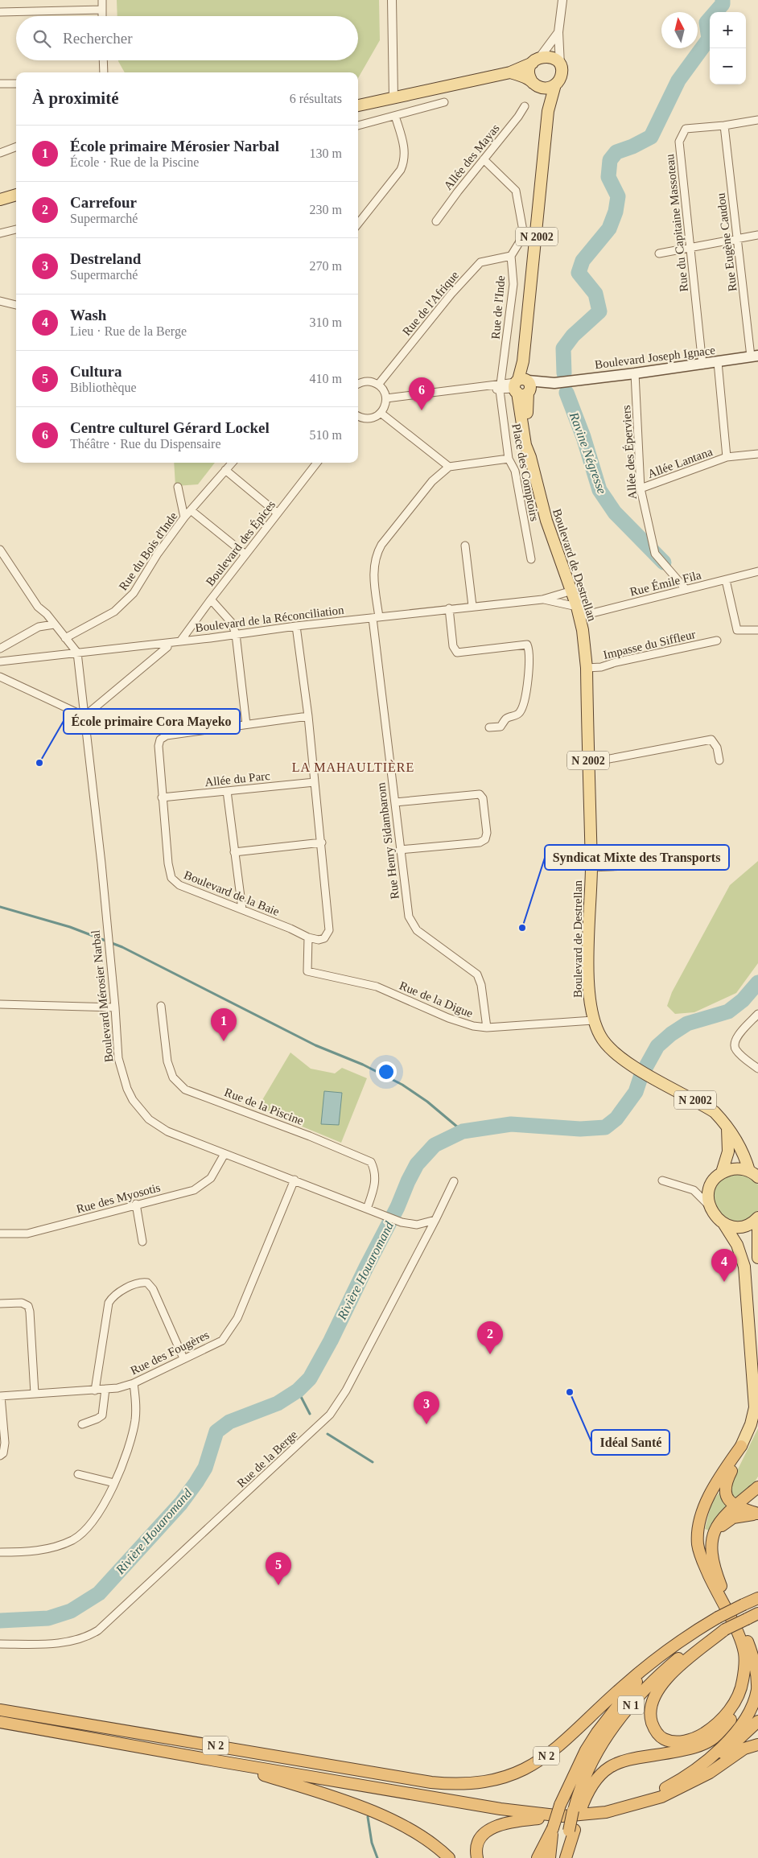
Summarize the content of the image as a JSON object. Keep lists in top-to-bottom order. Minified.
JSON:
{"streets":{"highway":["N 1","N 2"],"main road":["N 2002","Boulevard Joseph Ignace","Boulevard de Destrellan"],"street":["Allée des Mayas","Rue du Capitaine Massoteau","Rue Eugène Caudou","Rue de l'Afrique","Rue de l'Inde","Allée des Éperviers","Allée Lantana","Place des Comptoirs","Boulevard des Épices","Rue du Bois d'Inde","Rue Émile Fila","Boulevard de la Réconciliation","Impasse du Siffleur","Allée du Parc","Rue Henry Sidambarom","Boulevard de la Baie","Boulevard Mérosier Narbal","Rue de la Digue","Rue de la Piscine","Rue des Myosotis","Rue des Fougères","Rue de la Berge"]},"crossings":[["Rue du Capitaine Massoteau","Rue Eugène Caudou"],["Rue du Capitaine Massoteau","Boulevard Joseph Ignace"],["Rue Eugène Caudou","Boulevard Joseph Ignace"],["Rue de l'Afrique","Rue de l'Inde"],["Rue de l'Inde","Place des Comptoirs"],["Boulevard Joseph Ignace","Allée des Éperviers"],["Boulevard Joseph Ignace","Boulevard de Destrellan"],["Allée des Éperviers","Allée Lantana"],["Allée des Éperviers","Rue Émile Fila"],["Boulevard des Épices","Boulevard de la Réconciliation"],["Boulevard de Destrellan","Rue Émile Fila"],["Boulevard de Destrellan","Boulevard de la Réconciliation"],["Boulevard de Destrellan","Impasse du Siffleur"],["Boulevard de Destrellan","Rue de la Digue"],["Rue Émile Fila","Boulevard de la Réconciliation"],["Boulevard de la Réconciliation","Rue Henry Sidambarom"],["Boulevard de la Réconciliation","Boulevard Mérosier Narbal"],["Allée du Parc","Boulevard de la Baie"],["Rue Henry Sidambarom","Rue de la Digue"],["Boulevard de la Baie","Rue de la Digue"],["Boulevard Mérosier Narbal","Rue de la Piscine"],["Boulevard Mérosier Narbal","Rue des Myosotis"],["Boulevard Mérosier Narbal","Rue des Fougères"],["Boulevard Mérosier Narbal","Rue de la Berge"],["N 1","N 2"]],"districts":["LA MAHAULTIÈRE"],"water":["Ravine Négresse","Rivière Houaromand"],"places":["École primaire Cora Mayeko","Syndicat Mixte des Transports","Idéal Santé"],"north":"top","page":{"map_buttons":["+","−"],"search":"Rechercher","heading":["À proximité","6 résultats"],"list":[{"mark":"1","name":"École primaire Mérosier Narbal","note":"École · Rue de la Piscine","value":"130 m"},{"mark":"2","name":"Carrefour","note":"Supermarché","value":"230 m"},{"mark":"3","name":"Destreland","note":"Supermarché","value":"270 m"},{"mark":"4","name":"Wash","note":"Lieu · Rue de la Berge","value":"310 m"},{"mark":"5","name":"Cultura","note":"Bibliothèque","value":"410 m"},{"mark":"6","name":"Centre culturel Gérard Lockel","note":"Théâtre · Rue du Dispensaire","value":"510 m"}],"pins":["6","1","4","2","3","5"]}}
